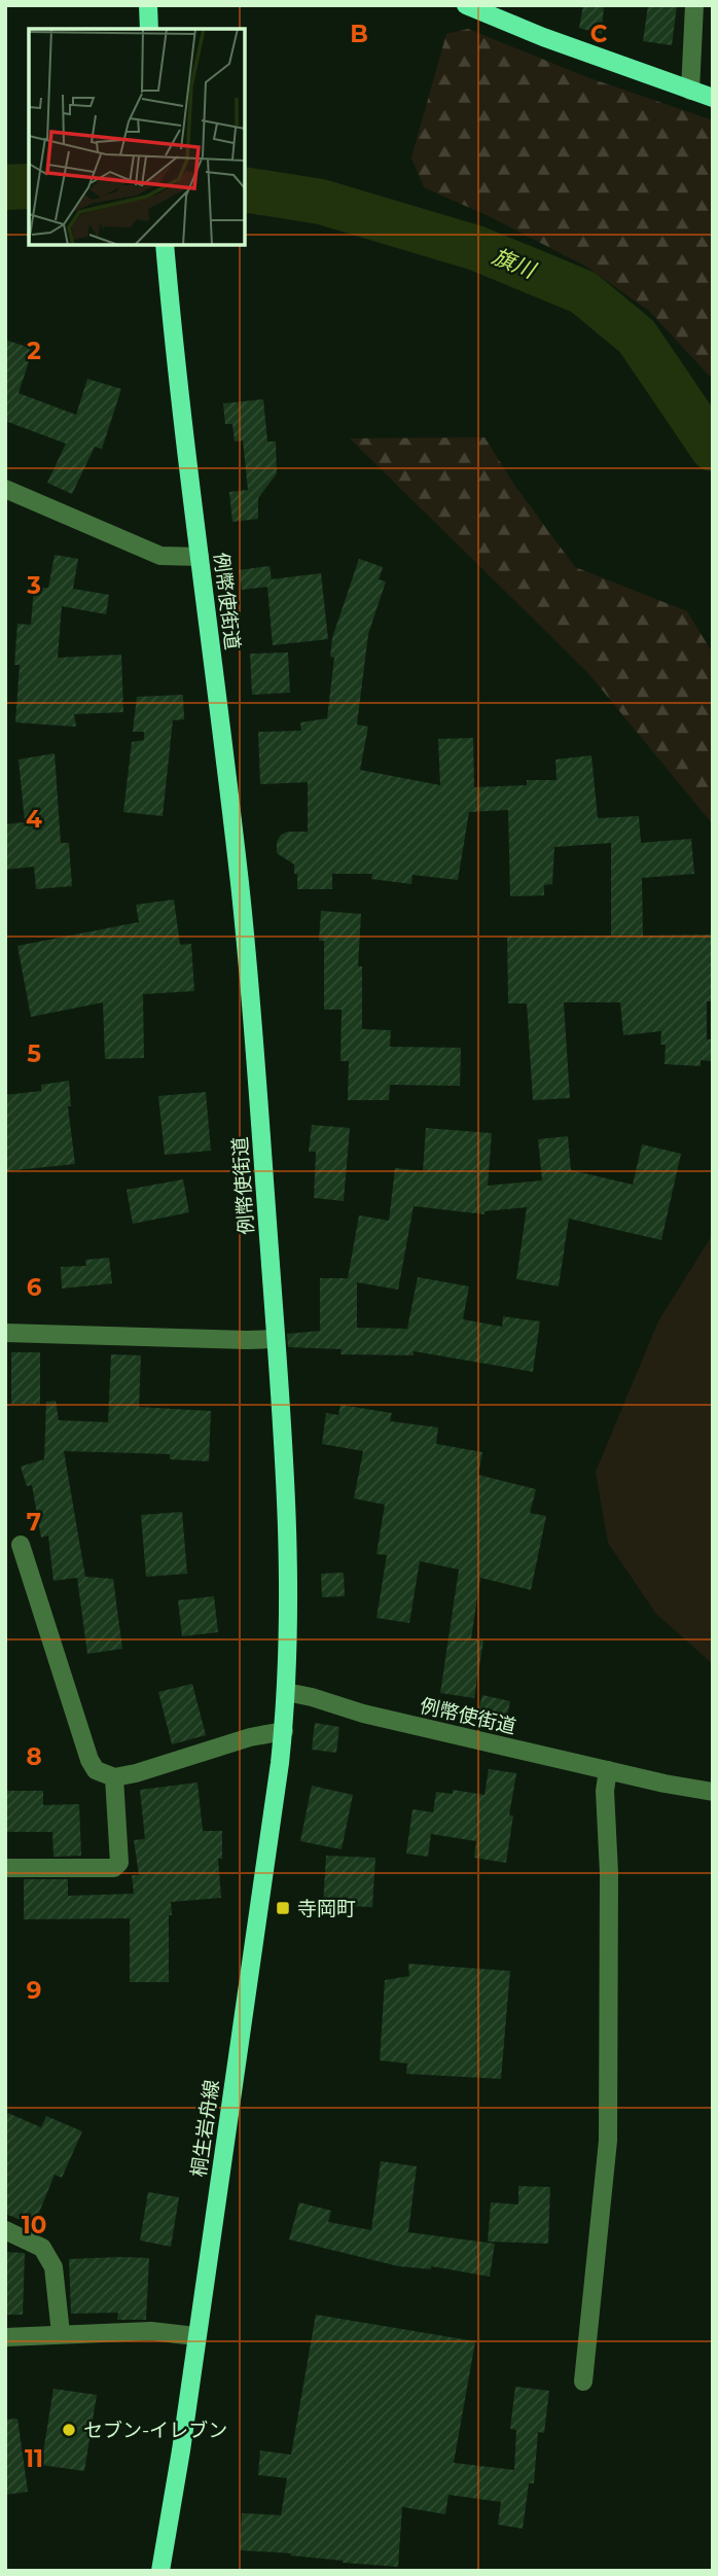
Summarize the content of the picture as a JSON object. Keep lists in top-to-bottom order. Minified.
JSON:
{"streets":{"main road":["例幣使街道","桐生岩舟線"]},"crossings":[["例幣使街道","桐生岩舟線"]],"water":["旗川"],"places":{"transit":["寺岡町"],"other":["セブン-イレブン"]},"grid":{"columns":["B","C"],"rows":["2","3","4","5","6","7","8","9","10","11"]}}
